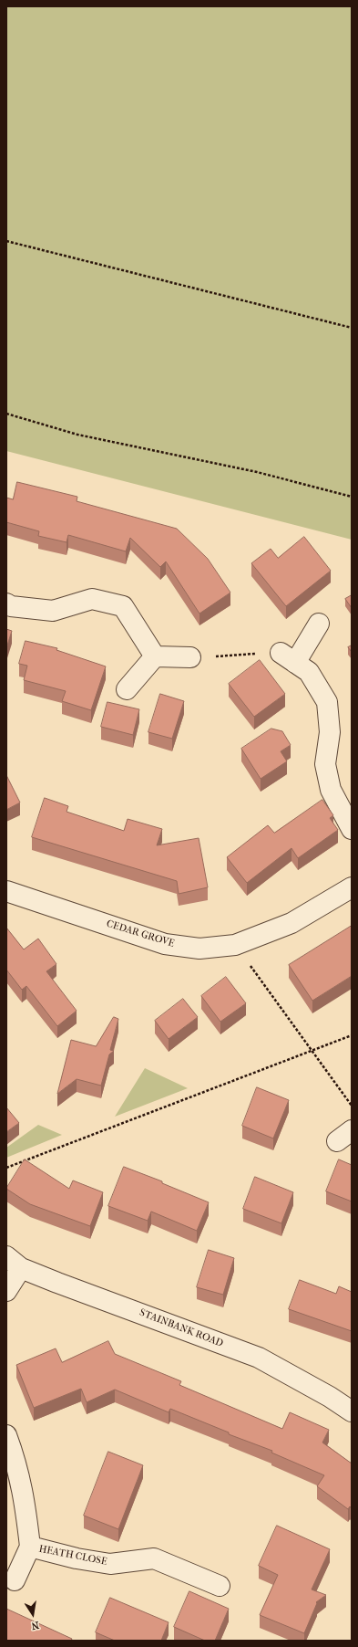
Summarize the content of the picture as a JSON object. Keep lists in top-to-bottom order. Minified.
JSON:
{"streets":{"street":["CEDAR GROVE","STAINBANK ROAD","HEATH CLOSE"]},"north":"bottom"}
